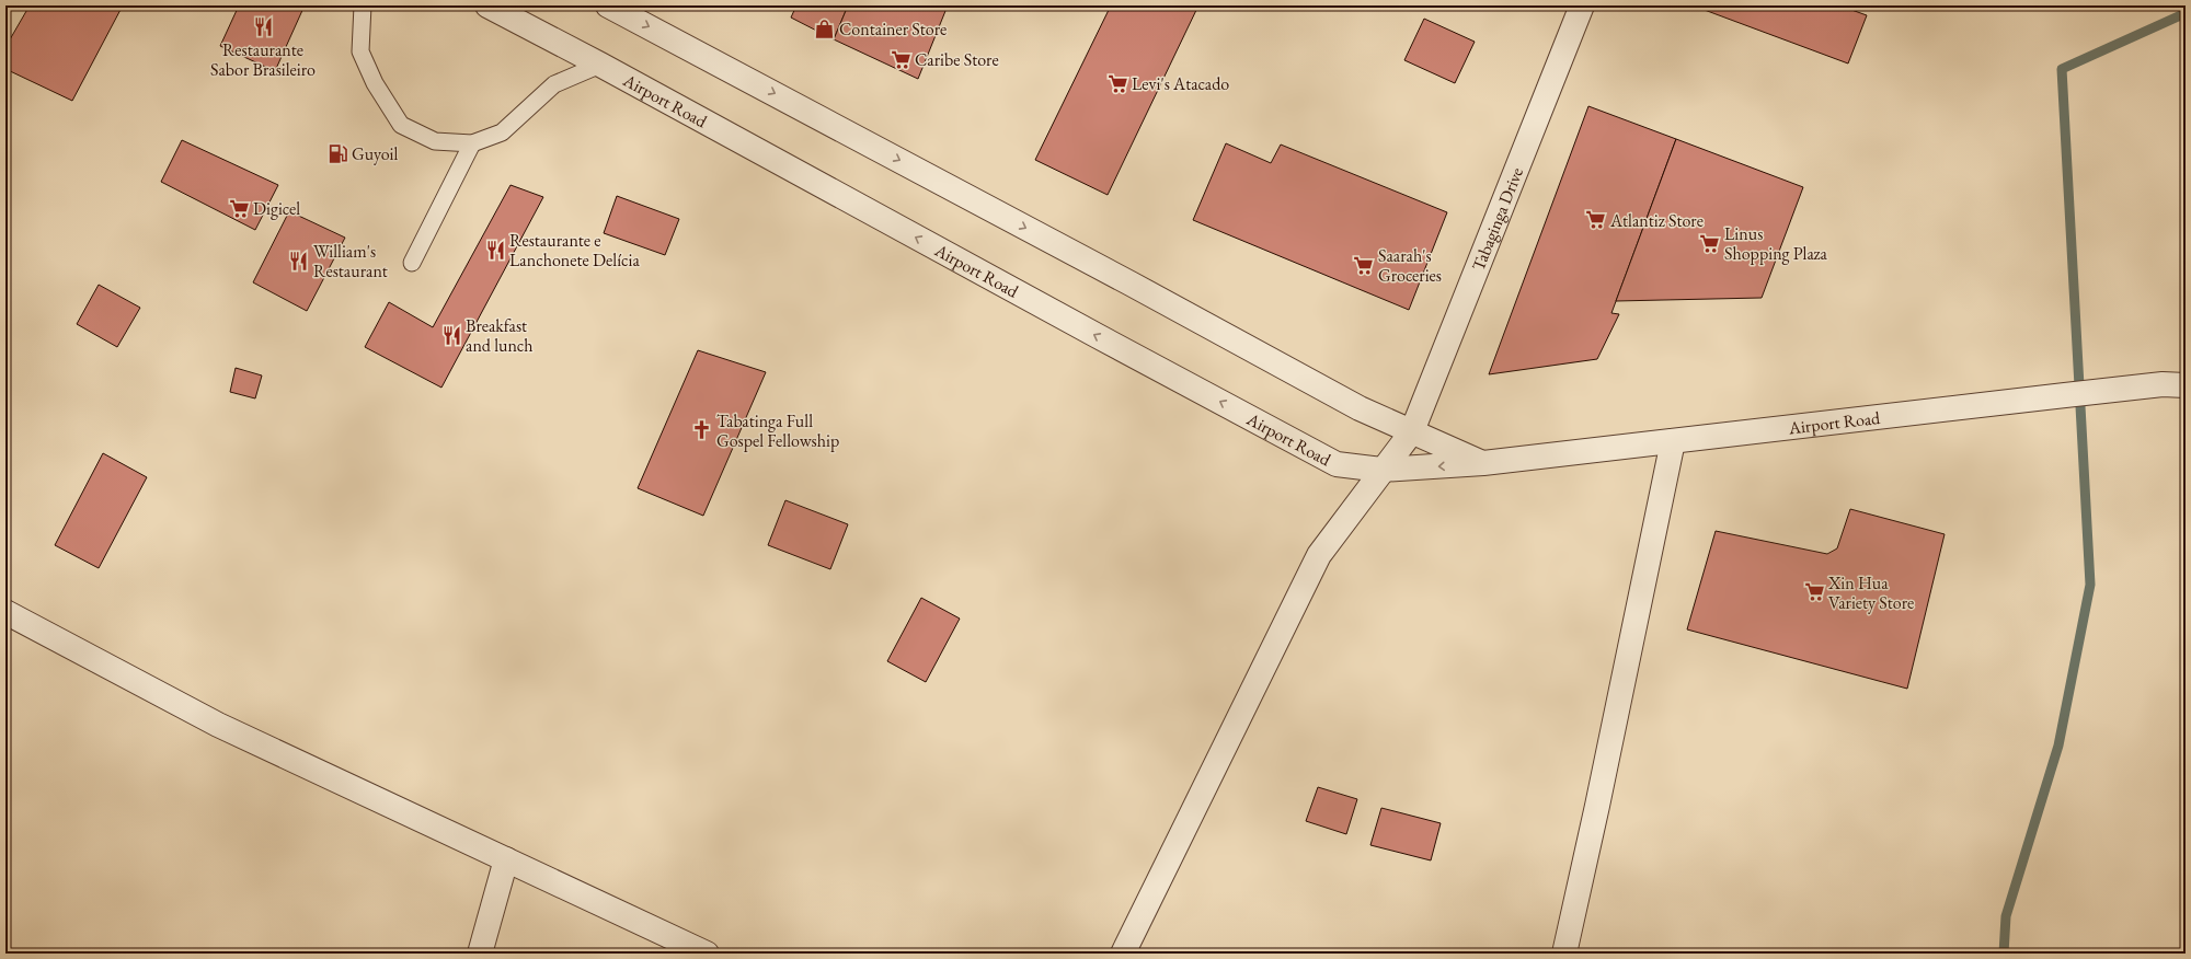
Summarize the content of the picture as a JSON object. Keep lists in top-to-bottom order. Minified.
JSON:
{"streets":{"street":["Airport Road","Tabaginga Drive"]},"crossings":[["Airport Road","Tabaginga Drive"]],"places":{"restaurant":["Restaurante Sabor Brasileiro","Restaurante e Lanchonete Delícia","William's Restaurant","Breakfast and lunch"],"shop":["Container Store"],"supermarket":["Caribe Store","Levi's Atacado","Digicel","Atlantiz Store","Linus Shopping Plaza","Saarah's Groceries","Xin Hua Variety Store"],"fuel station":["Guyoil"],"church":["Tabatinga Full Gospel Fellowship"]}}
